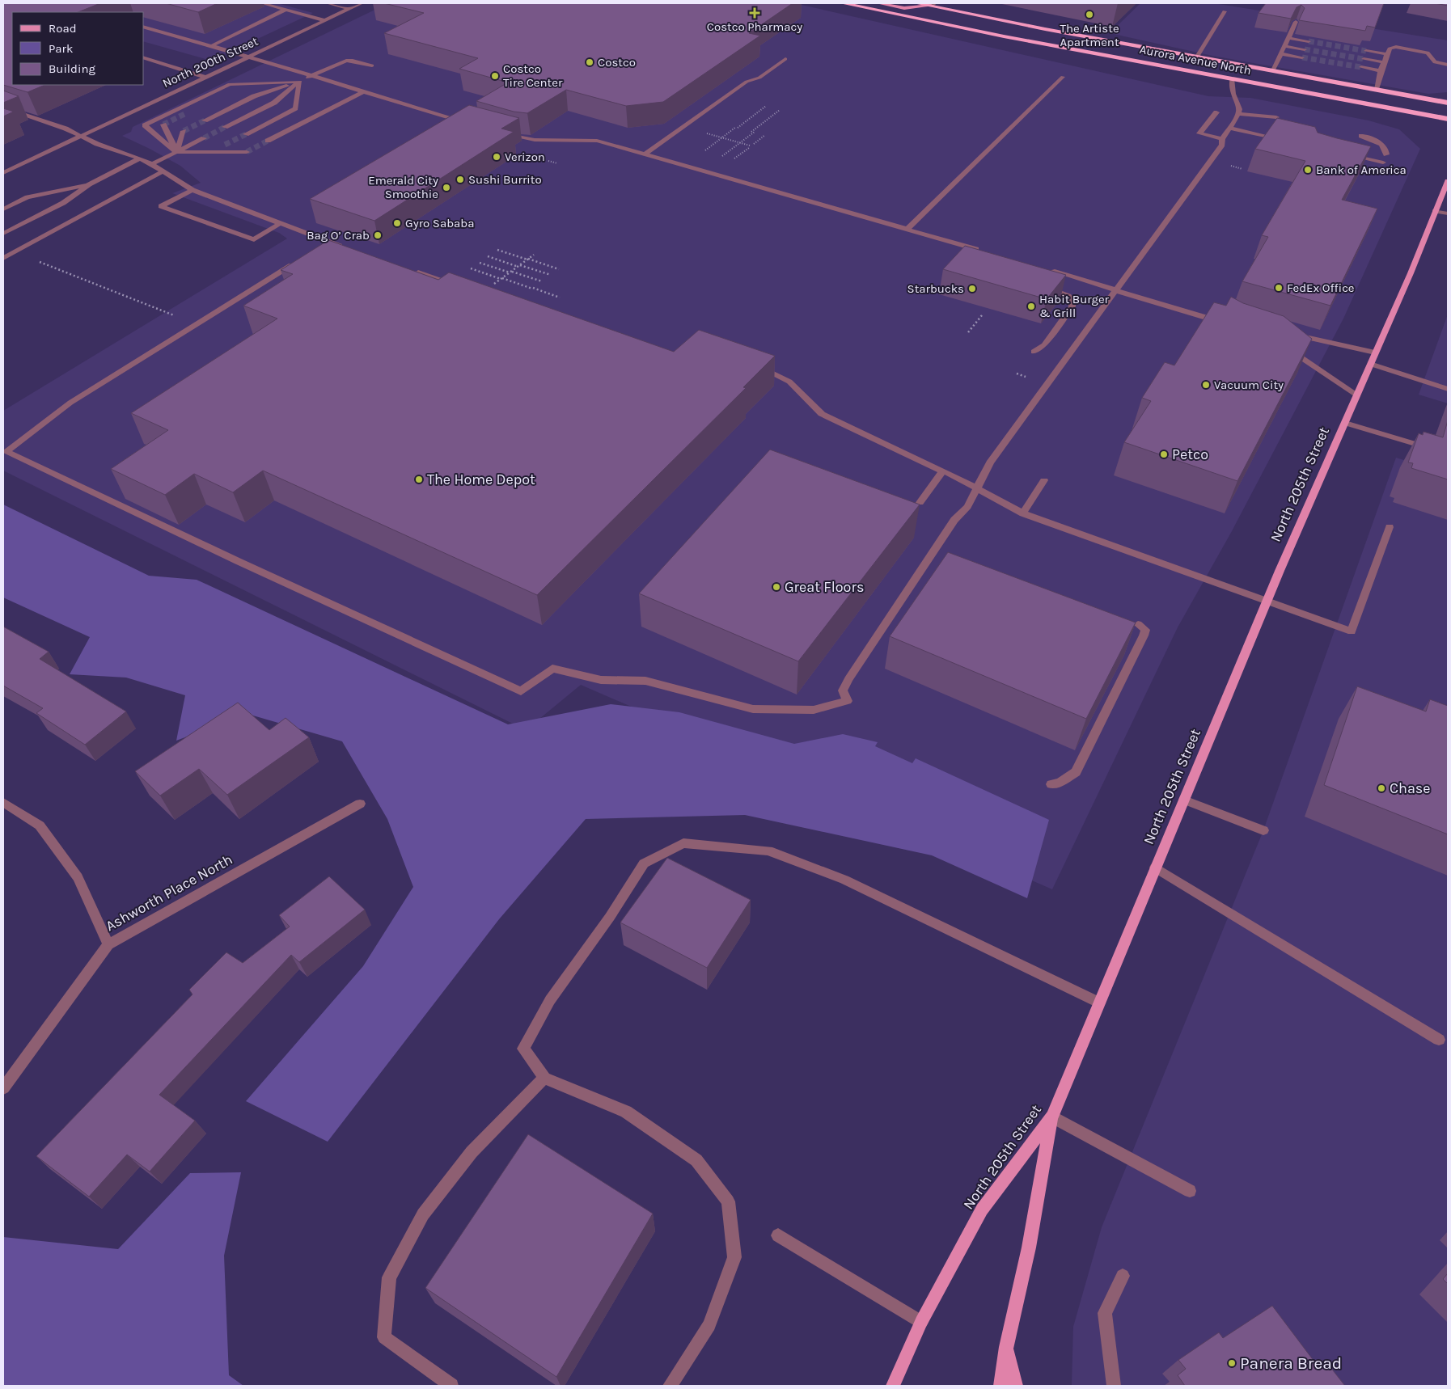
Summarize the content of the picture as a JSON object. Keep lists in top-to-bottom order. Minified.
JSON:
{"streets":{"highway":["Aurora Avenue North"],"main road":["North 205th Street"],"street":["North 200th Street","Ashworth Place North"]},"places":{"health":["Costco Pharmacy"],"other":["The Artiste Apartment","Costco","Costco Tire Center","Verizon","Bank of America","Sushi Burrito","Emerald City Smoothie","Gyro Sababa","Bag O’ Crab","FedEx Office","Starbucks","Habit Burger & Grill","Vacuum City","Petco","The Home Depot","Great Floors","Chase","Panera Bread"]},"legend":["Road","Park","Building"]}
